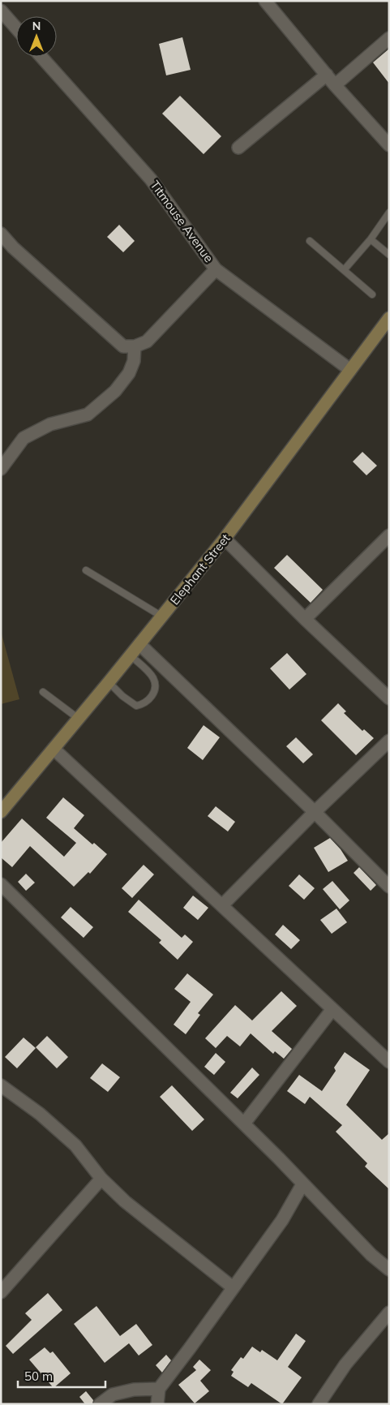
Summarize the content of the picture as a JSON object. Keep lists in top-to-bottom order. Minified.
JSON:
{"streets":{"main road":["Elephant Street"],"street":["Titmouse Avenue"]},"crossings":[["Titmouse Avenue","Elephant Street"]],"scale_bar":"50 m","north":"top"}
